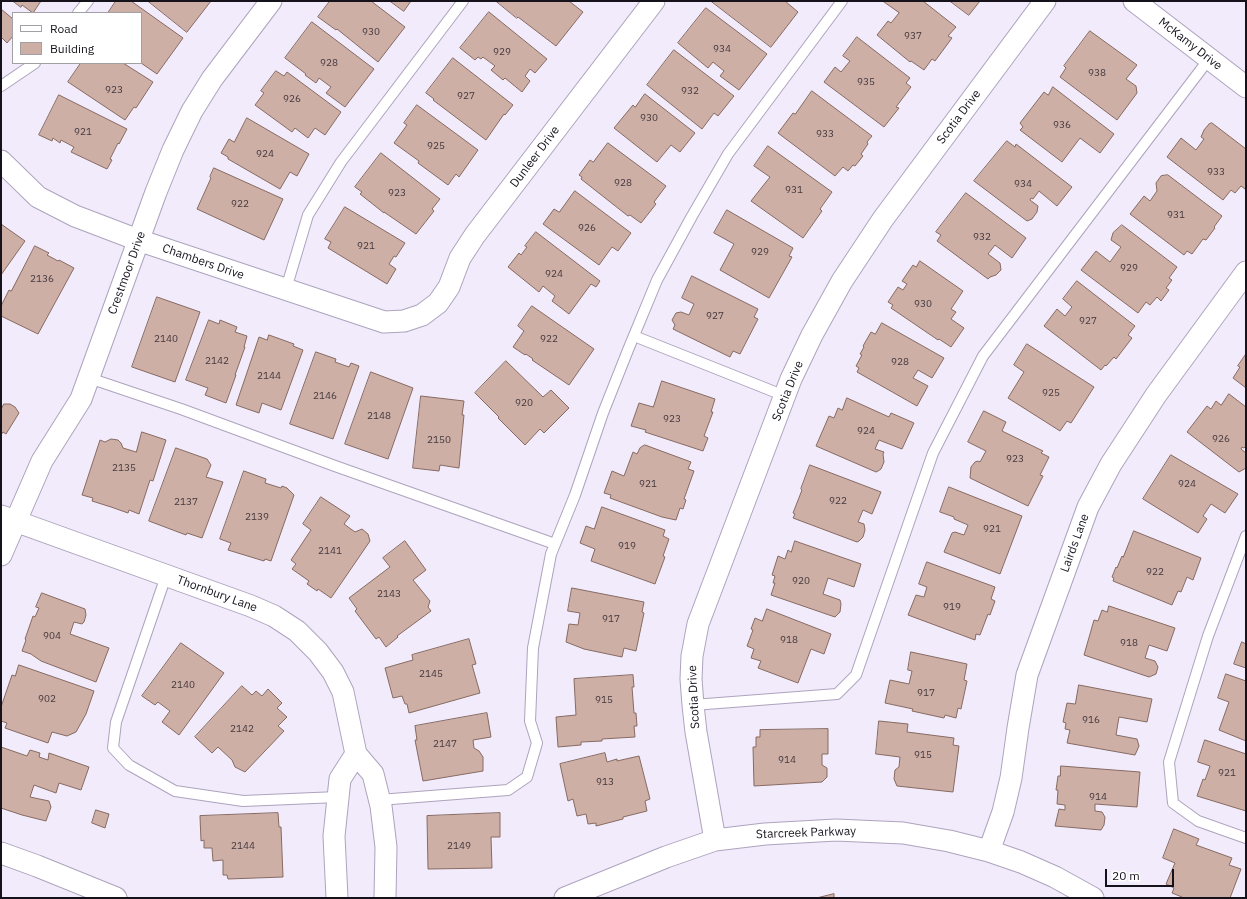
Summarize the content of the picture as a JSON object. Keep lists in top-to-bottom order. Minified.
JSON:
{"streets":{"street":["McKamy Drive","Scotia Drive","Dunleer Drive","Chambers Drive","Crestmoor Drive","Lairds Lane","Thornbury Lane","Starcreek Parkway"]},"crossings":[["Scotia Drive","Starcreek Parkway"],["Dunleer Drive","Chambers Drive"],["Chambers Drive","Crestmoor Drive"],["Crestmoor Drive","Thornbury Lane"],["Lairds Lane","Starcreek Parkway"]],"house_numbers":["930","937","934","929","928","938","935","923","932","927","926","930","936","921","933","925","924","933","928","934","931","923","922","931","926","932","921","929","929","924","2136","930","927","927","2140","922","2142","928","2144","925","2146","920","2148","923","924","926","2150","923","2135","921","924","922","2137","2139","921","919","2141","922","920","2143","919","917","904","918","918","2145","2140","917","902","915","916","2142","2147","915","914","921","913","914","2144","2149"],"legend":["Road","Building"],"scale_bar":"20 m"}
